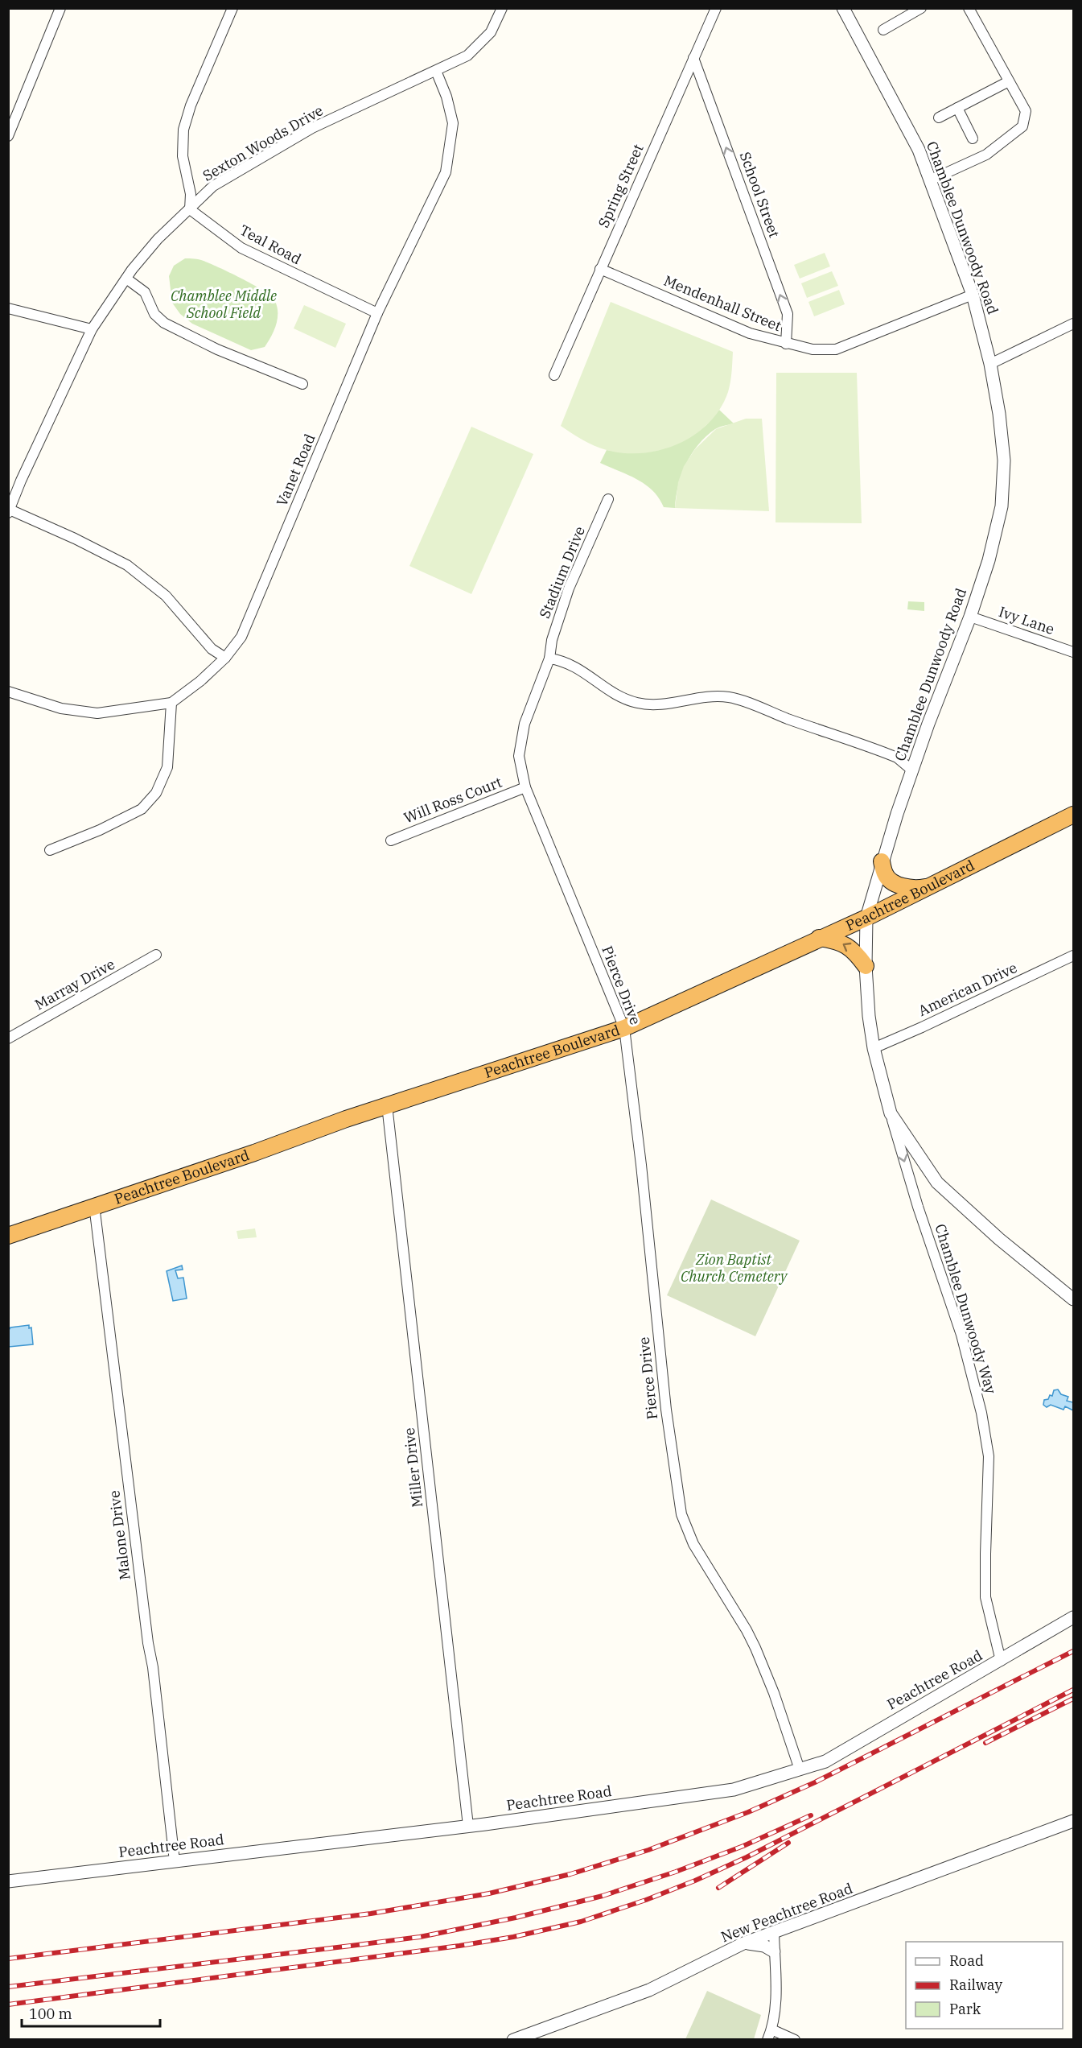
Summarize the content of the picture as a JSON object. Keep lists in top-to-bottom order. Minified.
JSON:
{"streets":{"highway":["Peachtree Boulevard"],"street":["Sexton Woods Drive","Spring Street","School Street","Chamblee Dunwoody Road","Teal Road","Mendenhall Street","Vanet Road","Stadium Drive","Ivy Lane","Will Ross Court","Marray Drive","Pierce Drive","American Drive","Chamblee Dunwoody Way","Miller Drive","Malone Drive","Peachtree Road","New Peachtree Road"]},"crossings":[["Sexton Woods Drive","Teal Road"],["Sexton Woods Drive","Vanet Road"],["Spring Street","School Street"],["Spring Street","Mendenhall Street"],["School Street","Mendenhall Street"],["Chamblee Dunwoody Road","Mendenhall Street"],["Chamblee Dunwoody Road","Ivy Lane"],["Chamblee Dunwoody Road","Peachtree Boulevard"],["Chamblee Dunwoody Road","American Drive"],["Chamblee Dunwoody Road","Chamblee Dunwoody Way"],["Teal Road","Vanet Road"],["Stadium Drive","Pierce Drive"],["Will Ross Court","Pierce Drive"],["Peachtree Boulevard","Pierce Drive"],["Peachtree Boulevard","Miller Drive"],["Peachtree Boulevard","Malone Drive"],["Pierce Drive","Peachtree Road"],["Chamblee Dunwoody Way","Peachtree Road"],["Miller Drive","Peachtree Road"],["Malone Drive","Peachtree Road"]],"one_way":["School Street","Chamblee Dunwoody Way"],"parks":["Chamblee Middle School Field","Zion Baptist Church Cemetery"],"legend":["Road","Railway","Park"],"scale_bar":"100 m"}
